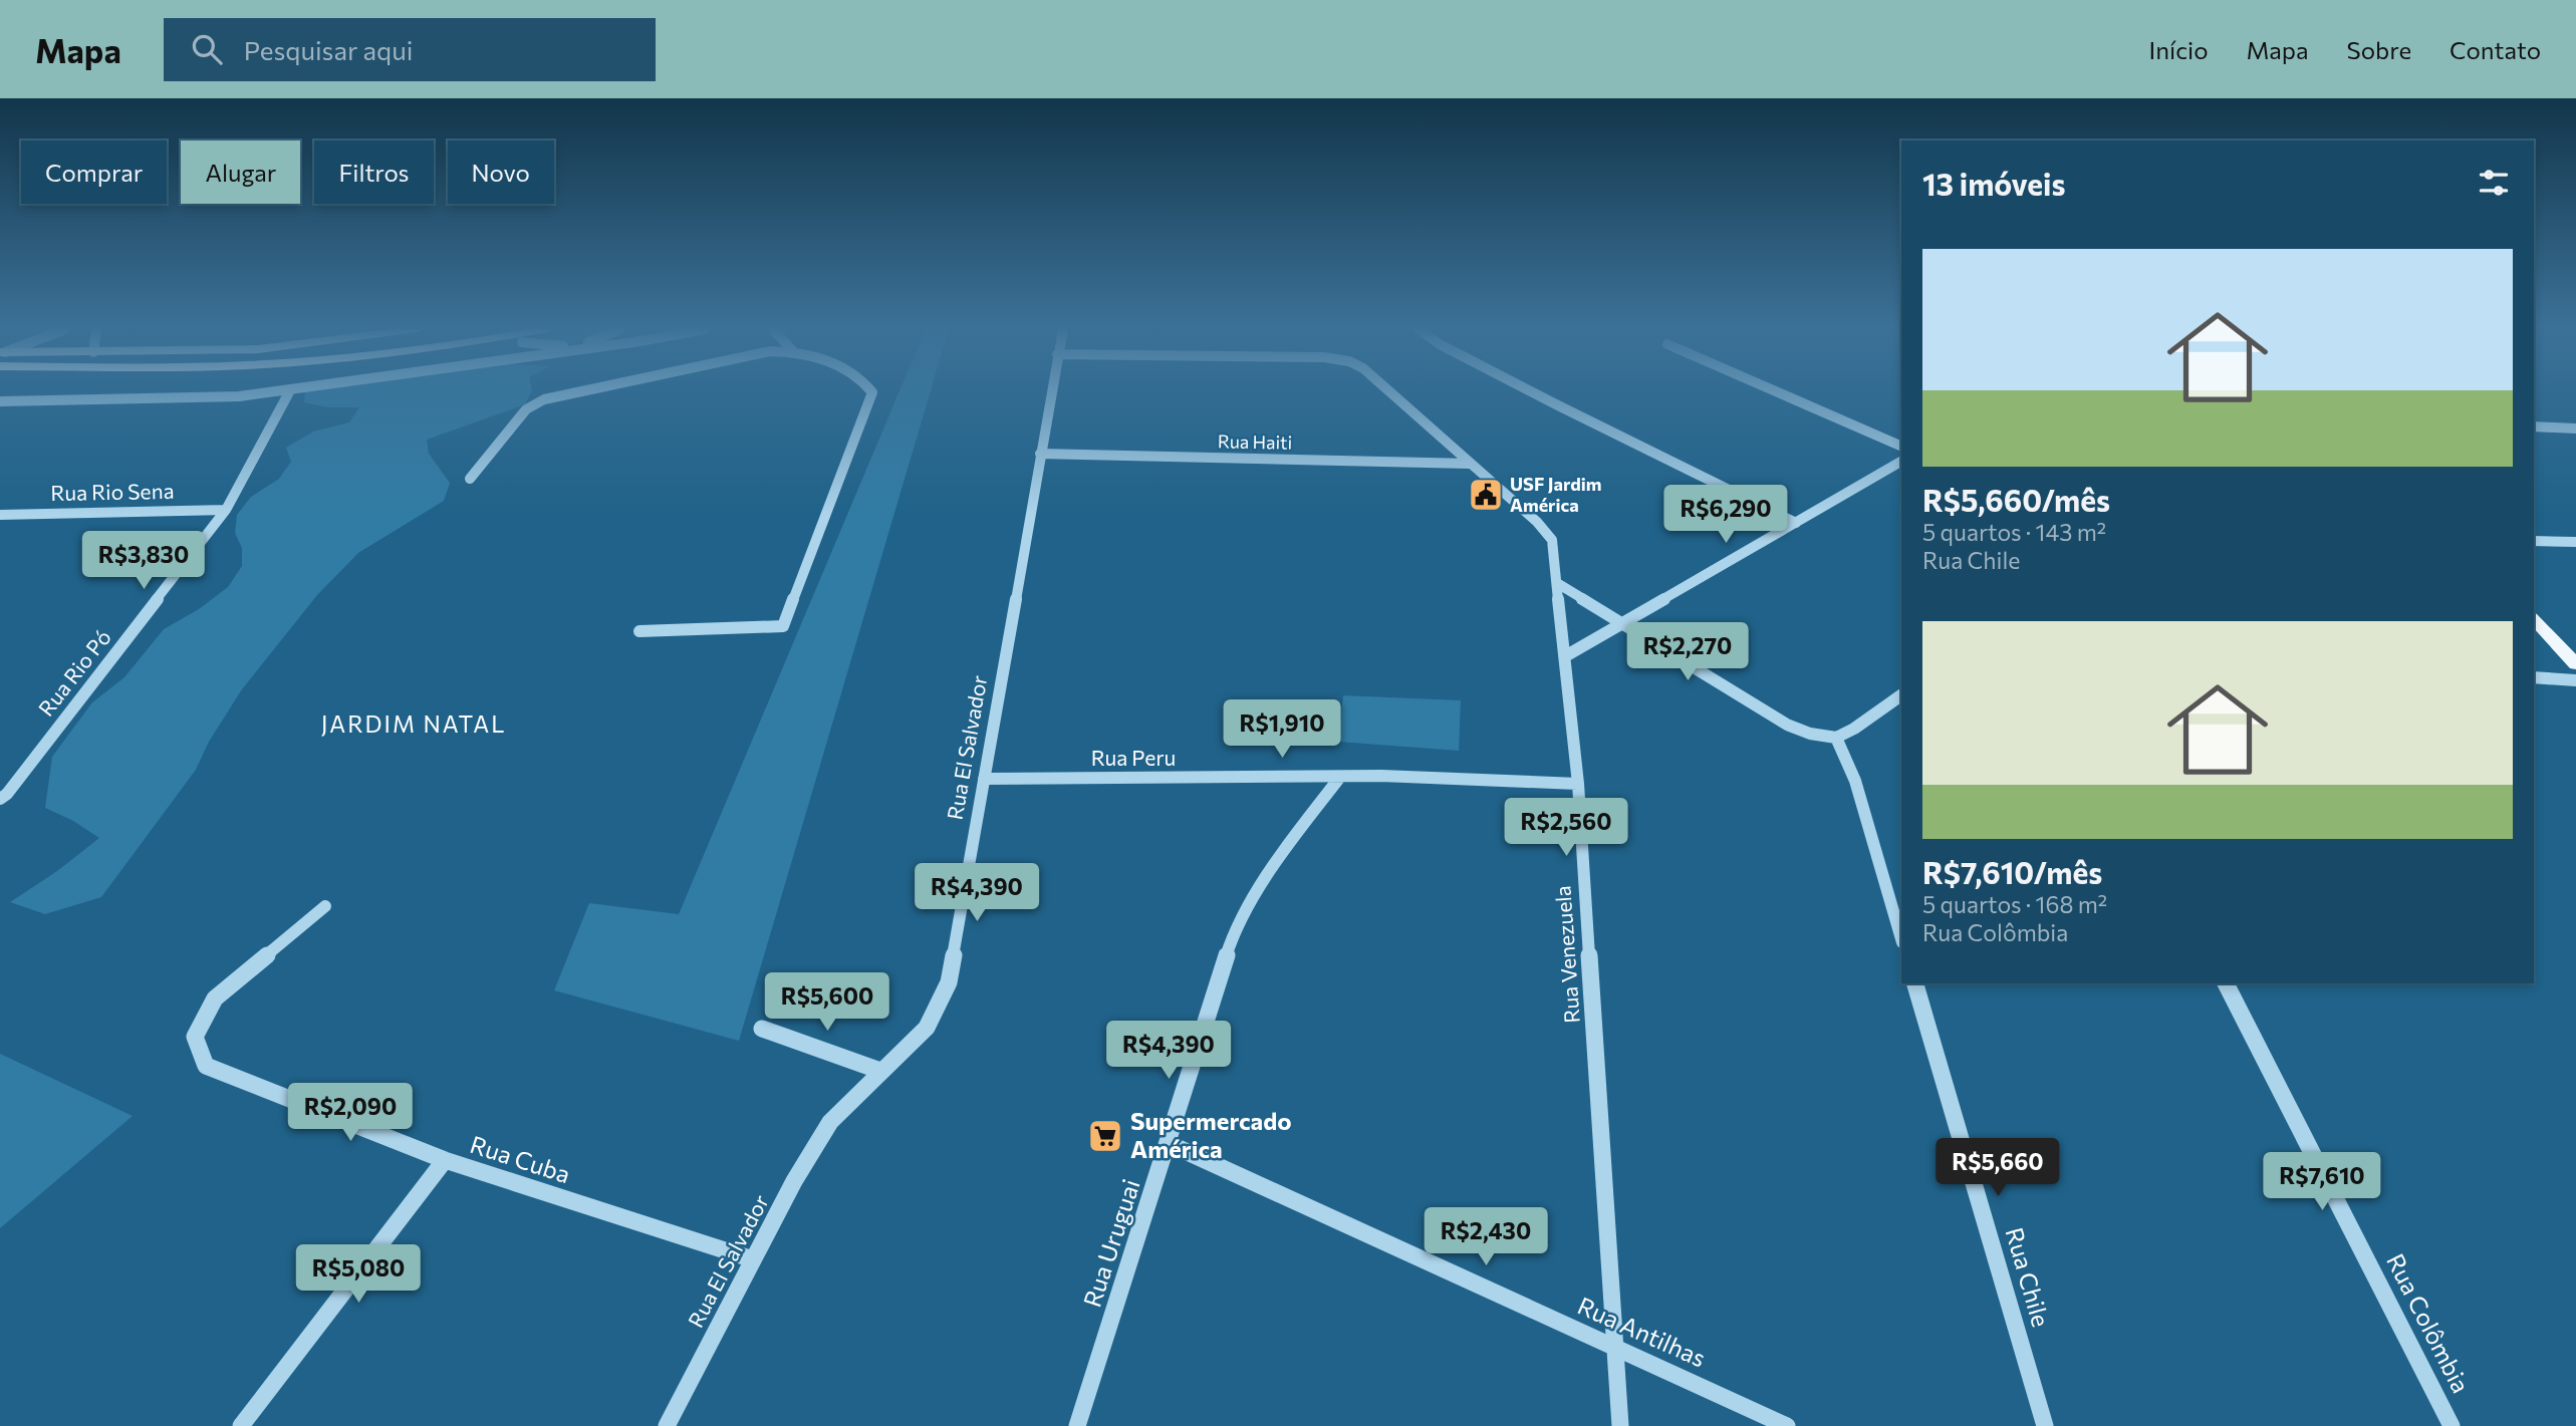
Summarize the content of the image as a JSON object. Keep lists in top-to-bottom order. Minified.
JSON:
{"streets":{"street":["Rua Haiti","Rua Rio Sena","Rua Rio Pó","Rua El Salvador","Rua Peru","Rua Venezuela","Rua Cuba","Rua Uruguai","Rua Chile","Rua Colômbia","Rua Antilhas"]},"crossings":[["Rua Haiti","Rua El Salvador"],["Rua Haiti","Rua Venezuela"],["Rua Rio Sena","Rua Rio Pó"],["Rua El Salvador","Rua Peru"],["Rua El Salvador","Rua Cuba"],["Rua Peru","Rua Venezuela"],["Rua Peru","Rua Uruguai"],["Rua Venezuela","Rua Antilhas"],["Rua Uruguai","Rua Antilhas"]],"districts":["JARDIM NATAL"],"places":{"public building":["USF Jardim América"],"supermarket":["Supermercado América"]},"page":{"header":"Mapa","search":"Pesquisar aqui","nav":["Início","Mapa","Sobre","Contato"],"chip":["Comprar","Alugar","Filtros","Novo"],"heading":"13 imóveis","list":[{"name":"R$5,660/mês","note":"5 quartos · 143 m² · Rua Chile"},{"name":"R$7,610/mês","note":"5 quartos · 168 m² · Rua Colômbia"}],"price":["R$6,290","R$3,830","R$2,270","R$1,910","R$2,560","R$4,390","R$5,600","R$4,390","R$2,090","R$5,660","R$7,610","R$2,430","R$5,080"]}}
